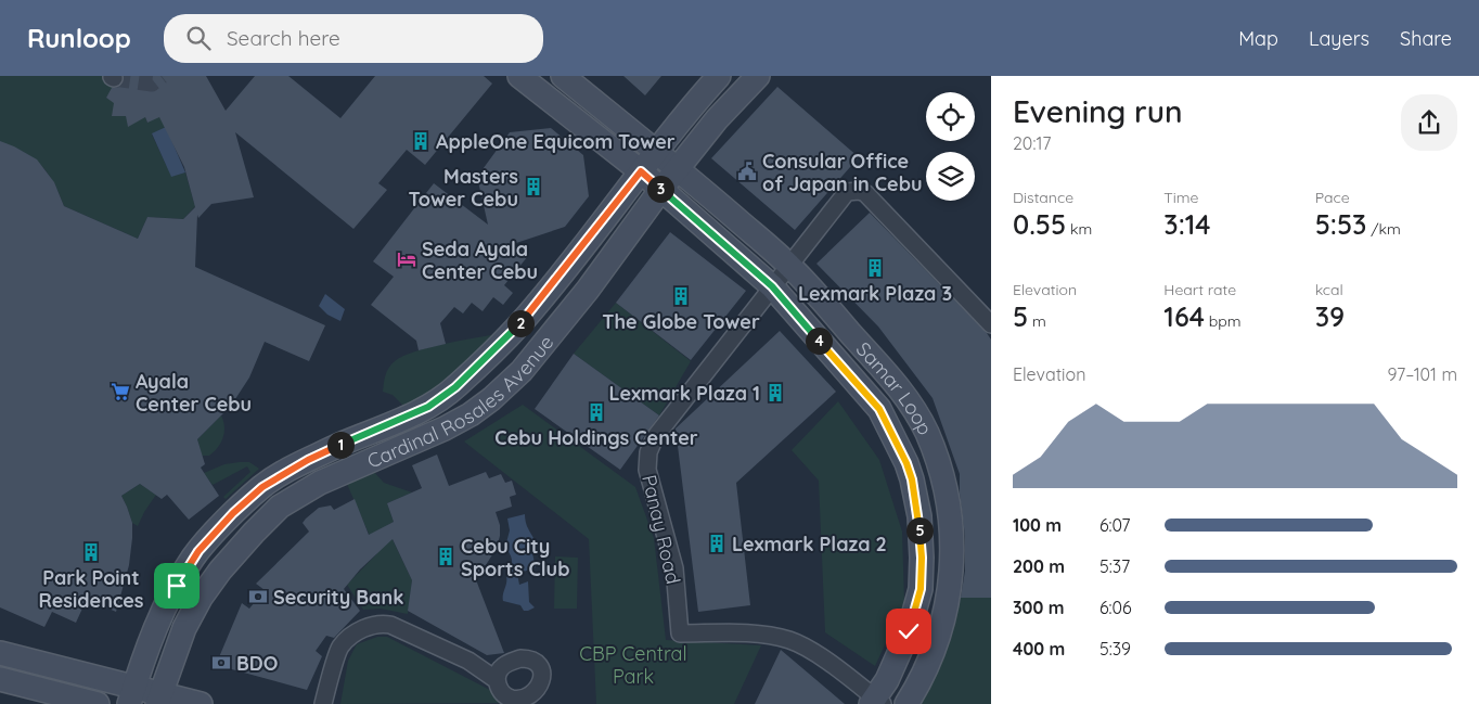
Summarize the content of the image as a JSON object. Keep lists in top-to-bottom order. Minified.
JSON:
{"streets":{"main road":["Samar Loop","Cardinal Rosales Avenue"],"street":["Panay Road"]},"crossings":[["Samar Loop","Cardinal Rosales Avenue"],["Samar Loop","Panay Road"]],"parks":["CBP Central Park"],"places":{"building":["AppleOne Equicom Tower","Masters Tower Cebu","Lexmark Plaza 3","The Globe Tower","Lexmark Plaza 1","Cebu Holdings Center","Lexmark Plaza 2","Park Point Residences","Cebu City Sports Club"],"public building":["Consular Office of Japan in Cebu"],"hotel":["Seda Ayala Center Cebu"],"supermarket":["Ayala Center Cebu"],"bank":["Security Bank","BDO"]},"page":{"header":"Runloop","search":"Search here","nav":["Map","Layers","Share"],"heading":["Evening run","20:17"],"stats":[["Distance","0.55 km"],["Time","3:14"],["Pace","5:53 /km"],["Elevation","5 m"],["Heart rate","164 bpm"],["kcal","39"]],"pins":["3","2","4","1","5"],"chart":["Elevation","97–101 m"],"list":[{"name":"100 m","note":"6:07"},{"name":"200 m","note":"5:37"},{"name":"300 m","note":"6:06"},{"name":"400 m","note":"5:39"}]}}
